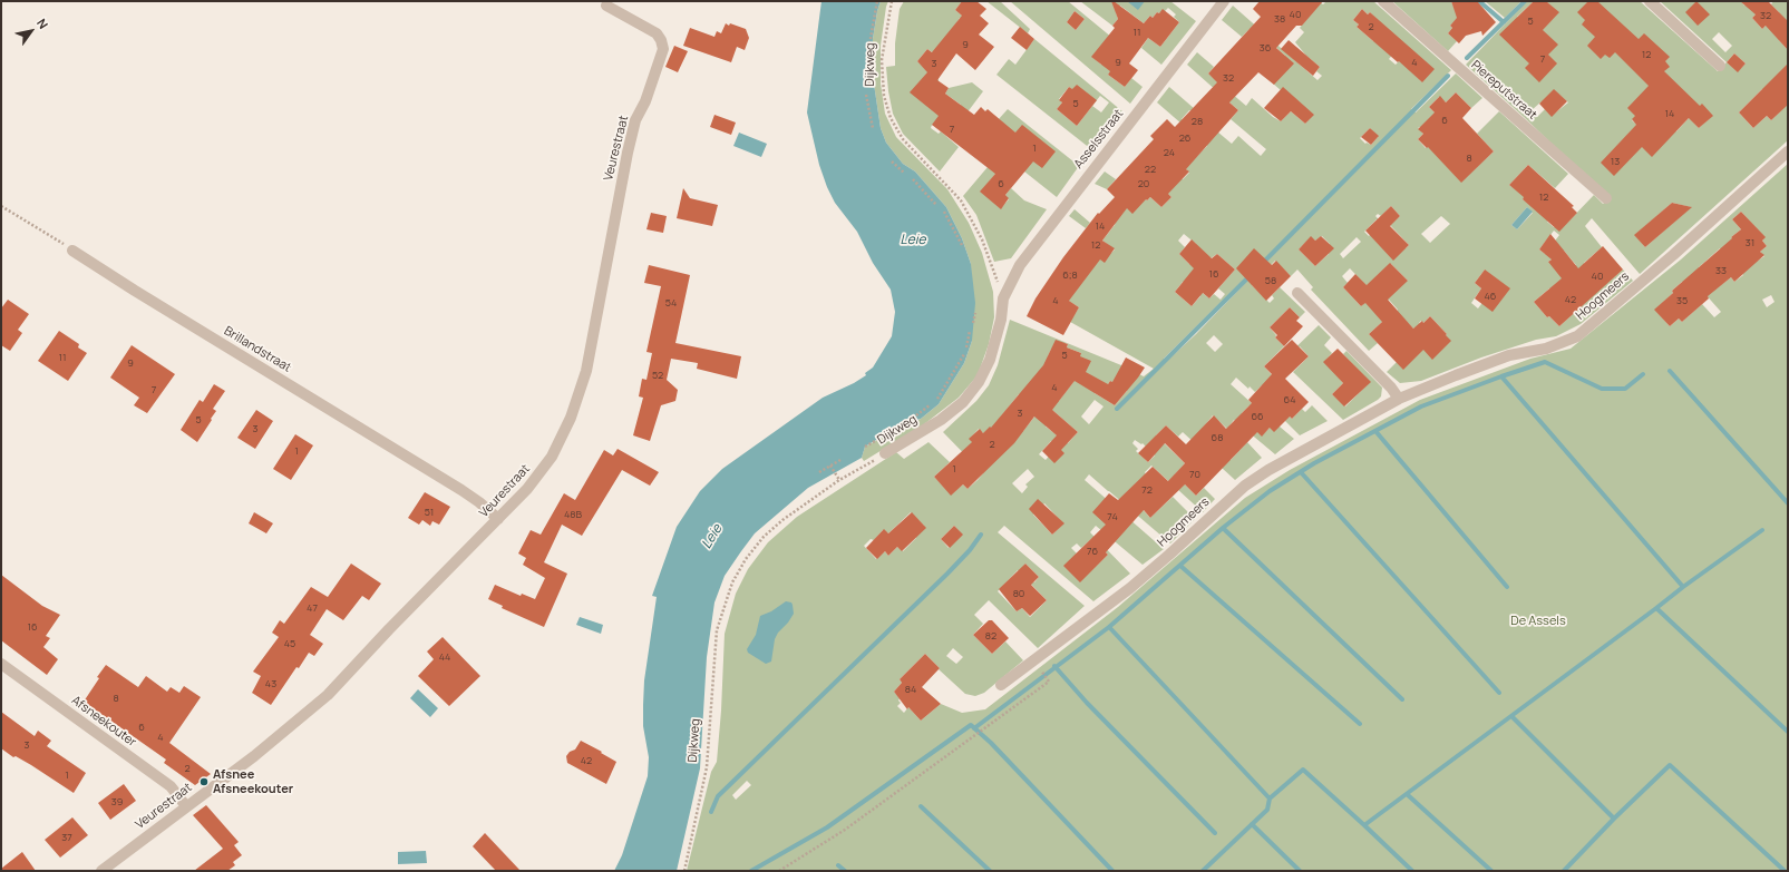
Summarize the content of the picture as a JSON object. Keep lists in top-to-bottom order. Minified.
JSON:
{"streets":{"street":["Dijkweg","Piereputstraat","Asselsstraat","Veurestraat","Hoogmeers","Brillandstraat","Afsneekouter"]},"crossings":[["Dijkweg","Asselsstraat"],["Veurestraat","Brillandstraat"],["Veurestraat","Afsneekouter"]],"water":["Leie"],"parks":["De Assels"],"places":["Afsnee Afsneekouter"],"house_numbers":["40","32","38","5","2","11","9","36","12","7","9","4","3","32","5","14","6","28","7","26","1","24","8","13","22","6","20","12","14","31","12","33","16","6;8","40","58","46","42","4","35","54","5","11","9","52","4","7","64","3","66","5","3","68","2","1","1","70","72","51","48B","74","76","80","47","16","82","45","44","43","84","8","6","4","3","42","2","1","39","37"],"north":"top right"}
